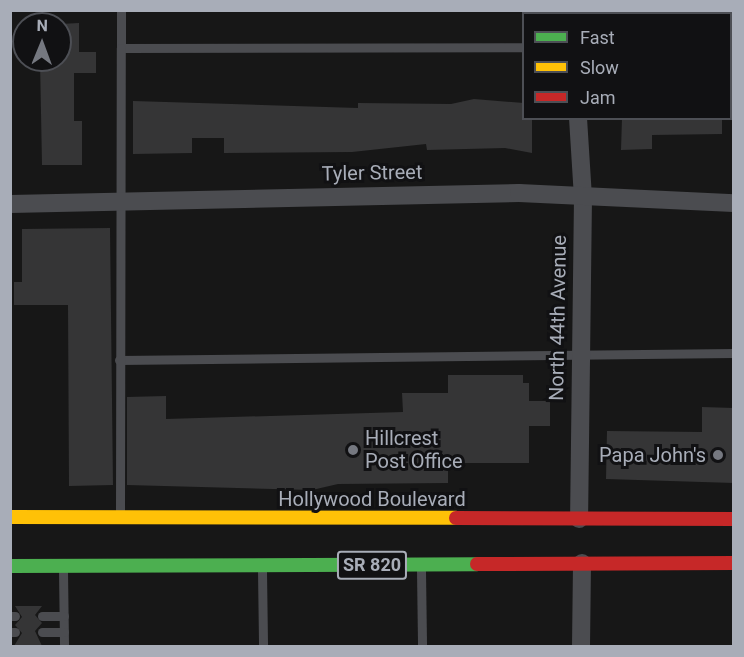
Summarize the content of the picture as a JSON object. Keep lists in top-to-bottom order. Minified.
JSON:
{"streets":{"highway":["Hollywood Boulevard","SR 820"],"street":["Tyler Street","North 44th Avenue"]},"crossings":[["Tyler Street","North 44th Avenue"],["North 44th Avenue","Hollywood Boulevard"]],"places":["Hillcrest Post Office","Papa John's"],"legend":["Fast","Slow","Jam"],"north":"top"}
